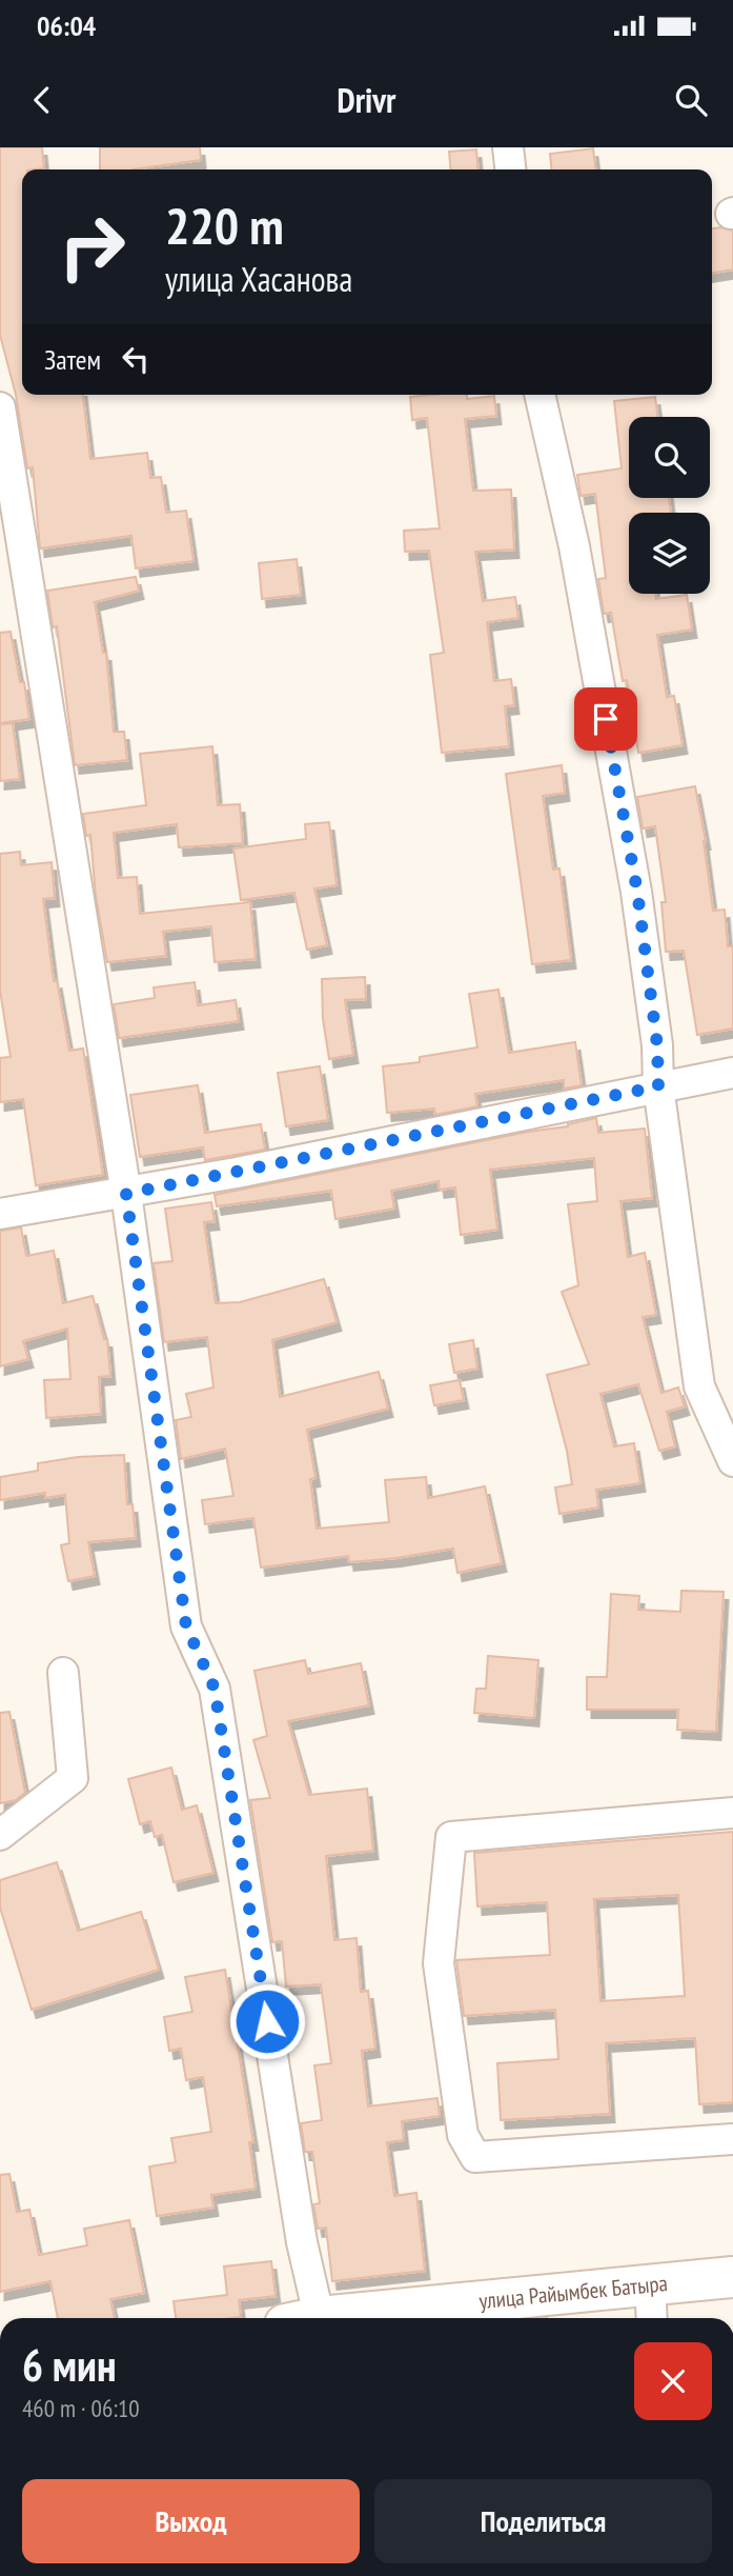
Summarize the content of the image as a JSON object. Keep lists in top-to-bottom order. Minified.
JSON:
{"streets":{"street":["улица Райымбек Батыра"]},"page":{"status":"06:04","header":"Drivr","turn":["220 m","улица Хасанова"],"then":"Затем","heading":["6 мин","460 m · 06:10"],"buttons":["Выход","Поделиться"]}}
